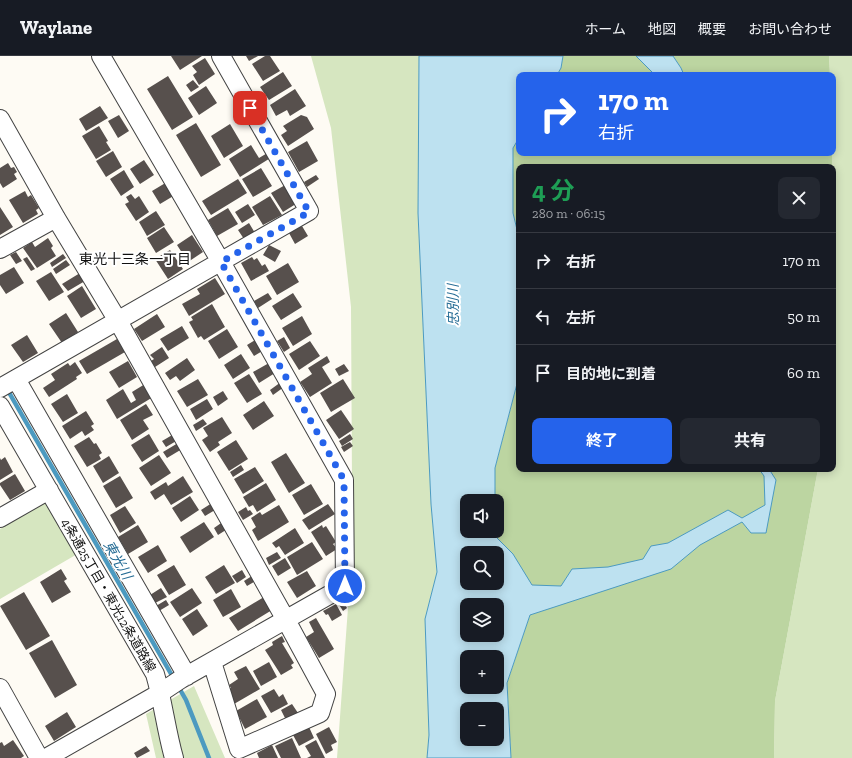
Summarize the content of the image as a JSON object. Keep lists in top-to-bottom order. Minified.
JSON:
{"streets":{"street":["4条通25丁目・東光12条道路線"]},"districts":["東光十三条一丁目"],"water":["忠別川","東光川"],"page":{"header":"Waylane","nav":["ホーム","地図","概要","お問い合わせ"],"turn":["170 m","右折"],"heading":["4 分","280 m · 06:15"],"list":[{"name":"右折","value":"170 m"},{"name":"左折","value":"50 m"},{"name":"目的地に到着","value":"60 m"}],"buttons":["終了","共有"],"map_buttons":["+","−"]}}
